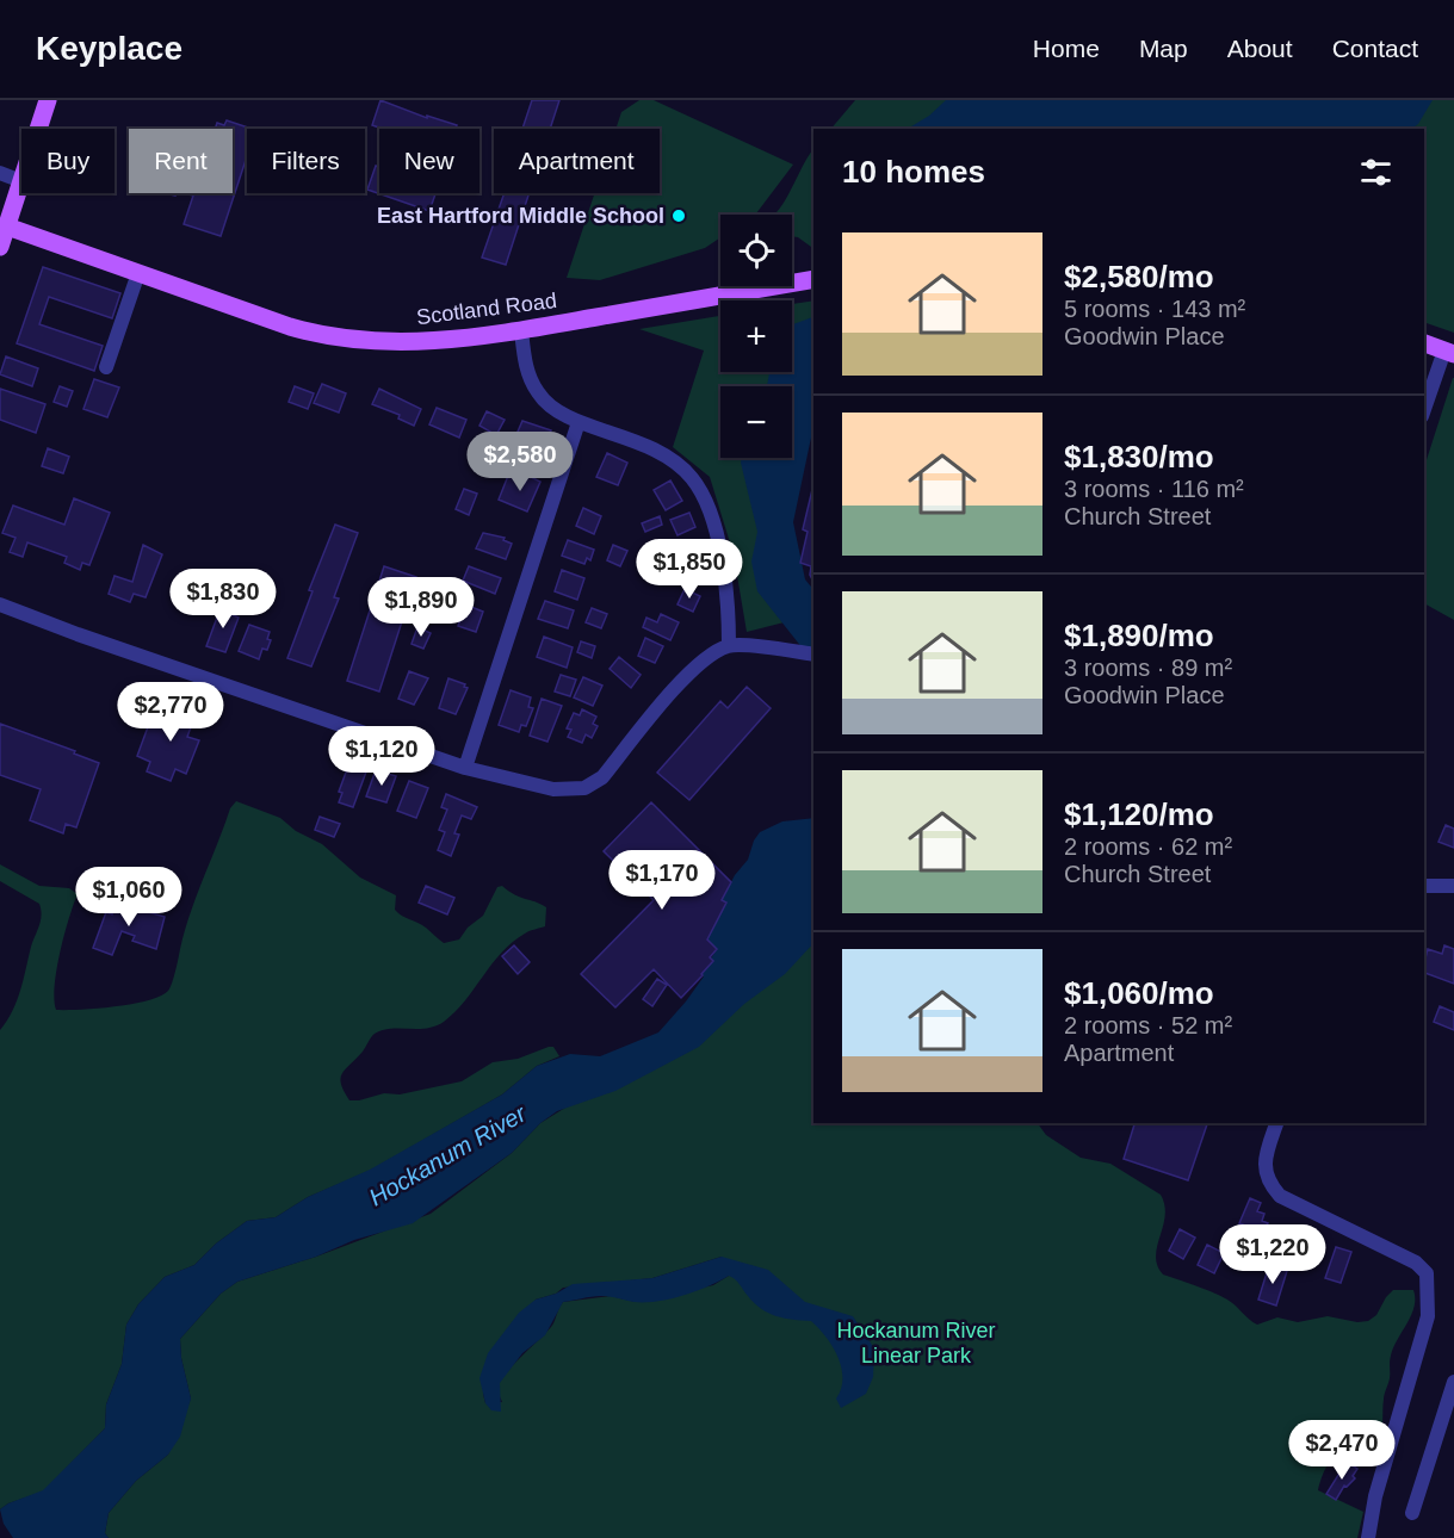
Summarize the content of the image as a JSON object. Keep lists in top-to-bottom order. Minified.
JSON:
{"streets":{"main road":["Scotland Road"]},"water":["Hockanum River"],"parks":["Hockanum River Linear Park"],"places":["East Hartford Middle School"],"page":{"header":"Keyplace","nav":["Home","Map","About","Contact"],"chip":["Buy","Rent","Filters","New","Apartment"],"heading":"10 homes","map_buttons":["+","−"],"list":[{"name":"$2,580/mo","note":"5 rooms · 143 m² · Goodwin Place"},{"name":"$1,830/mo","note":"3 rooms · 116 m² · Church Street"},{"name":"$1,890/mo","note":"3 rooms · 89 m² · Goodwin Place"},{"name":"$1,120/mo","note":"2 rooms · 62 m² · Church Street"},{"name":"$1,060/mo","note":"2 rooms · 52 m² · Apartment"}],"price":["$2,580","$1,850","$1,830","$1,890","$2,770","$1,120","$1,170","$1,060","$1,220","$2,470"]}}
